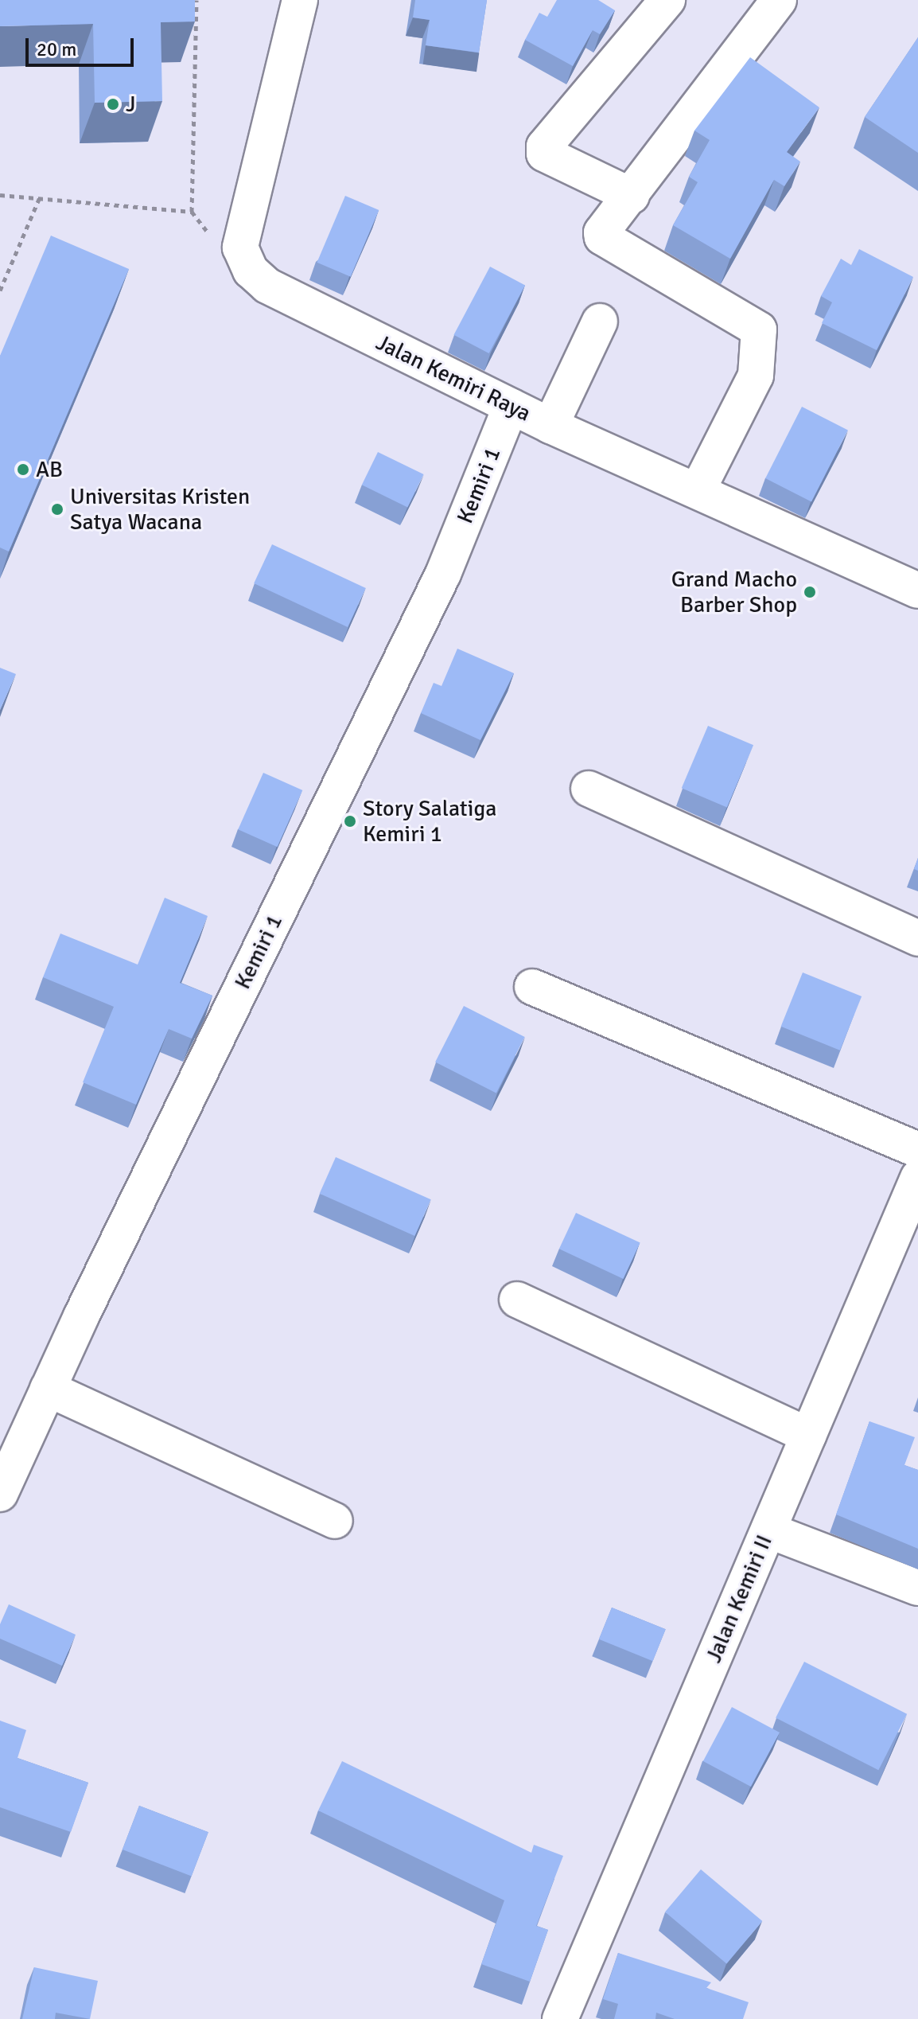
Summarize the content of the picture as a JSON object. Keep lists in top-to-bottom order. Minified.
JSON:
{"streets":{"street":["Jalan Kemiri Raya","Kemiri 1","Jalan Kemiri II"]},"crossings":[["Jalan Kemiri Raya","Kemiri 1"]],"places":["J","AB","Universitas Kristen Satya Wacana","Grand Macho Barber Shop","Story Salatiga Kemiri 1"],"scale_bar":"20 m"}
